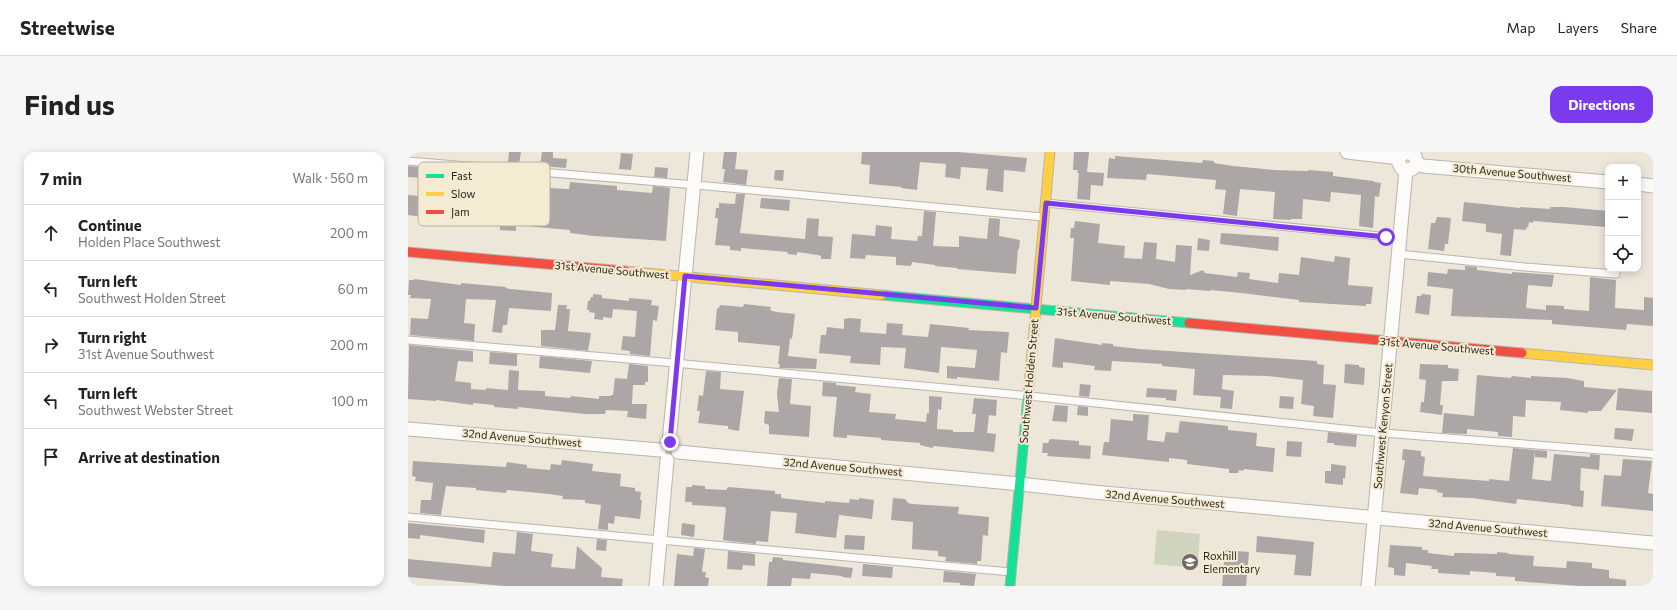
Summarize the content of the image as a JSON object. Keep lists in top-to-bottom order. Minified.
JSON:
{"streets":{"street":["30th Avenue Southwest","31st Avenue Southwest","Southwest Holden Street","Southwest Kenyon Street","32nd Avenue Southwest"]},"crossings":[["30th Avenue Southwest","Southwest Kenyon Street"],["31st Avenue Southwest","Southwest Holden Street"],["31st Avenue Southwest","Southwest Kenyon Street"],["Southwest Holden Street","32nd Avenue Southwest"],["Southwest Kenyon Street","32nd Avenue Southwest"]],"places":{"school or university":["Roxhill Elementary"]},"legend":["Fast","Slow","Jam"],"page":{"header":"Streetwise","nav":["Map","Layers","Share"],"buttons":"Directions","title":"Find us","heading":["7 min","Walk · 560 m"],"map_buttons":["+","−"],"list":[["Continue","Holden Place Southwest","200 m"],["Turn left","Southwest Holden Street","60 m"],["Turn right","31st Avenue Southwest","200 m"],["Turn left","Southwest Webster Street","100 m"],"Arrive at destination"]}}
